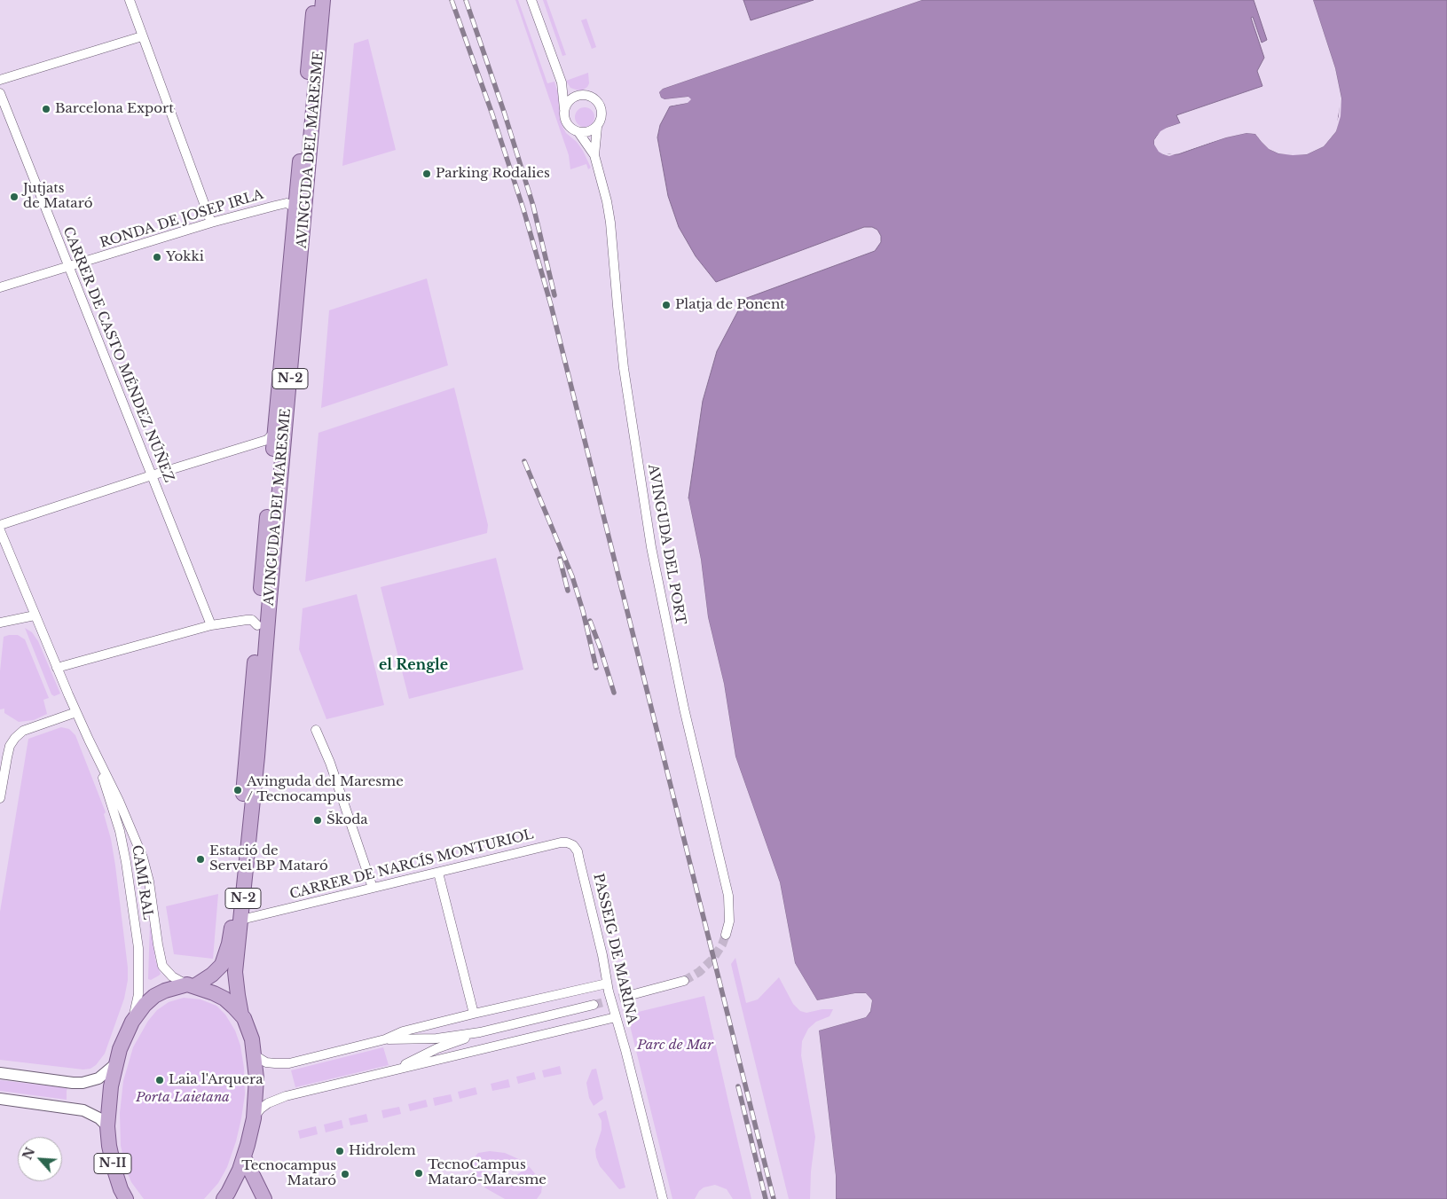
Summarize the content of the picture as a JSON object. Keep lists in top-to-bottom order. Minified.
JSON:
{"streets":{"main road":["AVINGUDA DEL MARESME","N-2","N-II"],"street":["RONDA DE JOSEP IRLA","CARRER DE CASTO MÉNDEZ NÚÑEZ","AVINGUDA DEL PORT","CARRER DE NARCÍS MONTURIOL","CAMÍ RAL","PASSEIG DE MARINA"]},"crossings":[["AVINGUDA DEL MARESME","RONDA DE JOSEP IRLA"],["AVINGUDA DEL MARESME","CARRER DE NARCÍS MONTURIOL"],["AVINGUDA DEL MARESME","CAMÍ RAL"],["AVINGUDA DEL MARESME","N-II"],["RONDA DE JOSEP IRLA","CARRER DE CASTO MÉNDEZ NÚÑEZ"],["CARRER DE NARCÍS MONTURIOL","PASSEIG DE MARINA"],["CAMÍ RAL","N-II"]],"districts":["el Rengle"],"parks":["Parc de Mar","Porta Laietana"],"places":["Barcelona Export","Parking Rodalies","Jutjats de Mataró","Yokki","Platja de Ponent","Avinguda del Maresme / Tecnocampus","Škoda","Estació de Servei BP Mataró","Laia l'Arquera","Hidrolem","TecnoCampus Mataró-Maresme","Tecnocampus Mataró"],"north":"top left"}
